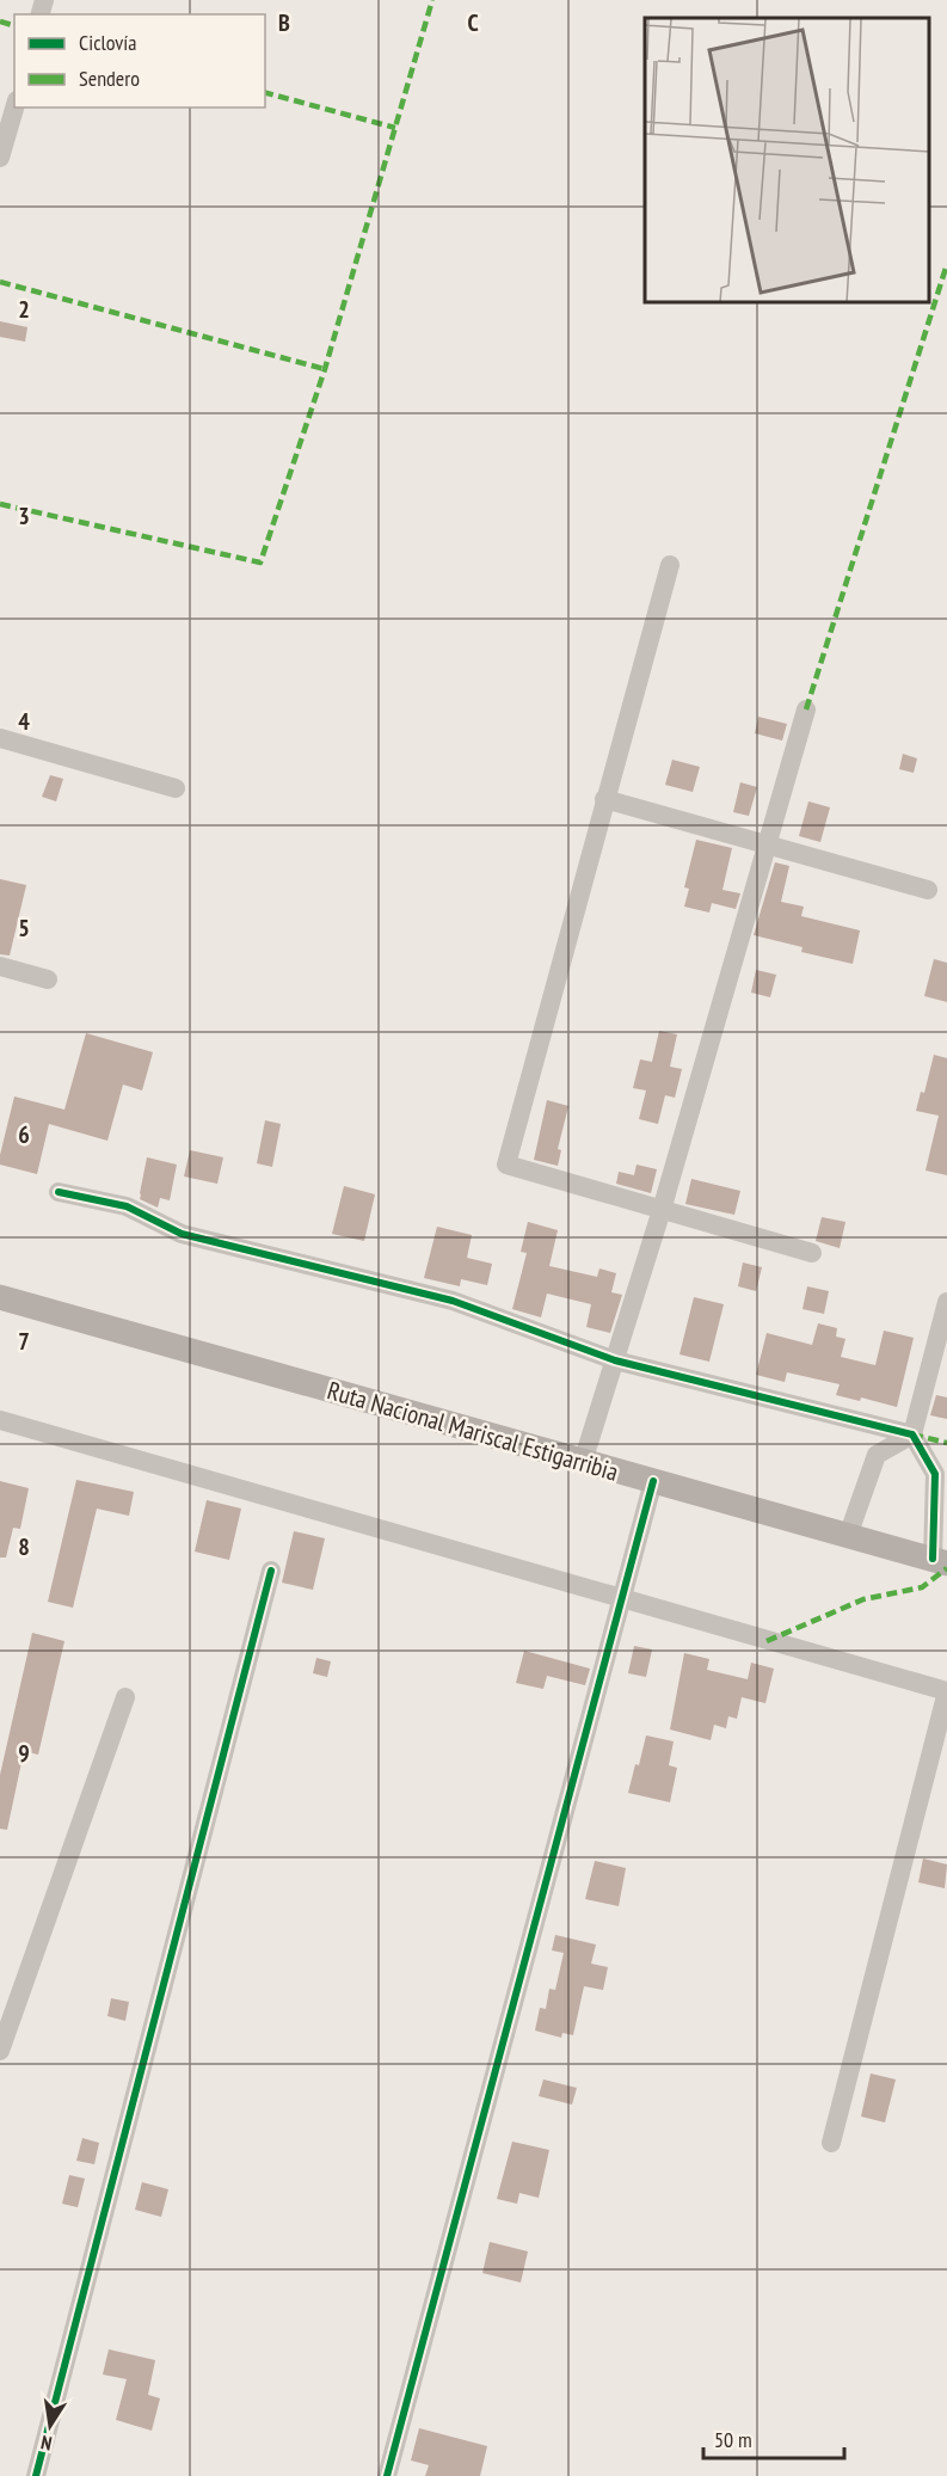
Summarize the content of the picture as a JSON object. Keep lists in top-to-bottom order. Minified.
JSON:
{"streets":{"main road":["Ruta Nacional Mariscal Estigarribia"]},"legend":["Ciclovía","Sendero"],"scale_bar":"50 m","north":"bottom","grid":{"columns":["B","C"],"rows":["2","3","4","5","6","7","8","9"]}}
